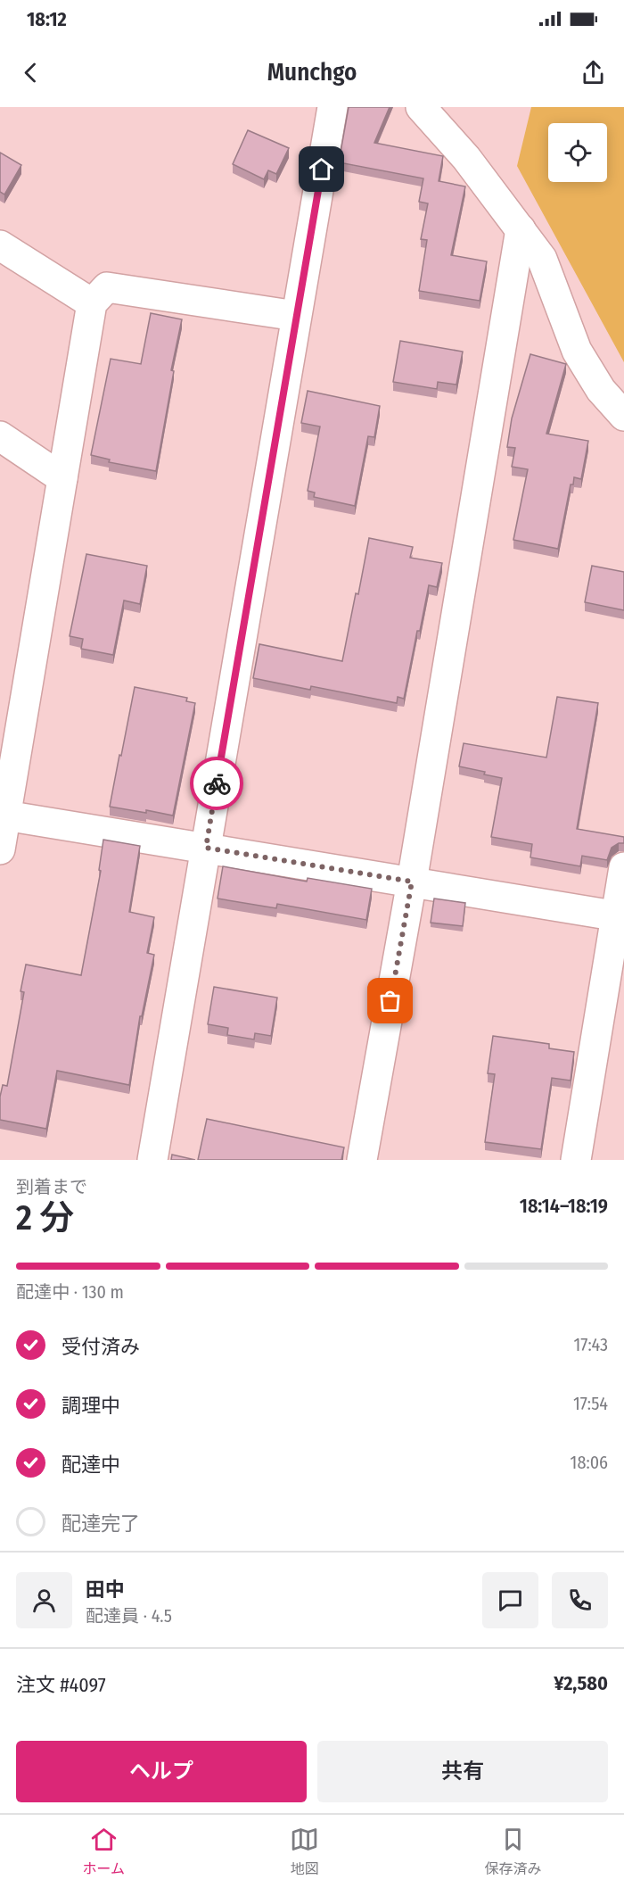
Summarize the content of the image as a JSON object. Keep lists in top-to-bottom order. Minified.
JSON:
{"page":{"status":"18:12","header":"Munchgo","heading":["2 分","到着まで","18:14–18:19"],"panel":["田中","配達員 · 4.5","注文 #4097","¥2,580"],"bar":"配達中 · 130 m","list":[["受付済み","17:43"],["調理中","17:54"],["配達中","18:06"],"配達完了"],"buttons":["ヘルプ","共有"],"tabs":["ホーム","地図","保存済み"]}}
